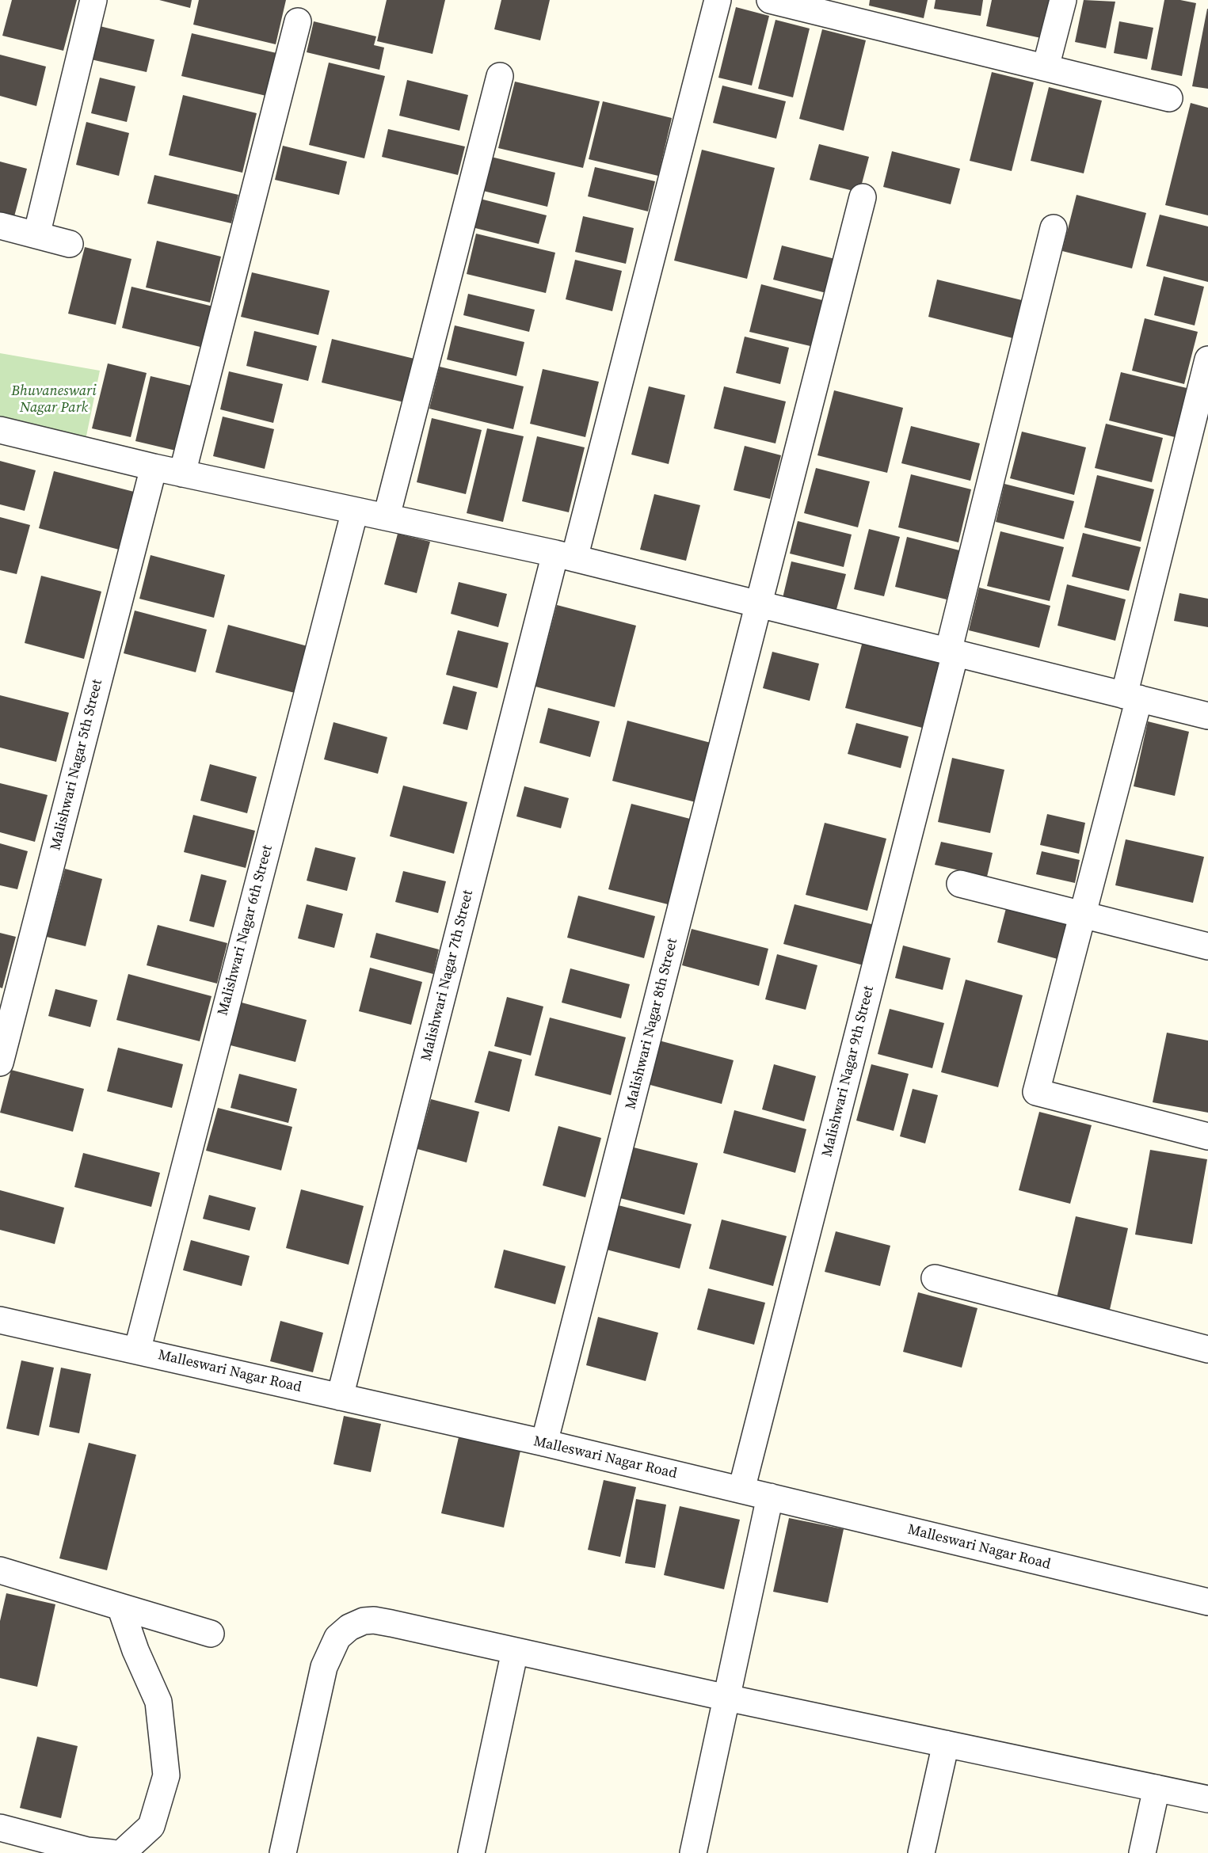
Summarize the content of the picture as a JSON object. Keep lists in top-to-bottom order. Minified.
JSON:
{"streets":{"street":["Malishwari Nagar 5th Street","Malishwari Nagar 6th Street","Malishwari Nagar 7th Street","Malishwari Nagar 8th Street","Malishwari Nagar 9th Street","Malleswari Nagar Road"]},"crossings":[["Malishwari Nagar 6th Street","Malleswari Nagar Road"],["Malishwari Nagar 7th Street","Malleswari Nagar Road"],["Malishwari Nagar 8th Street","Malleswari Nagar Road"],["Malishwari Nagar 9th Street","Malleswari Nagar Road"]],"parks":["Bhuvaneswari Nagar Park"]}
